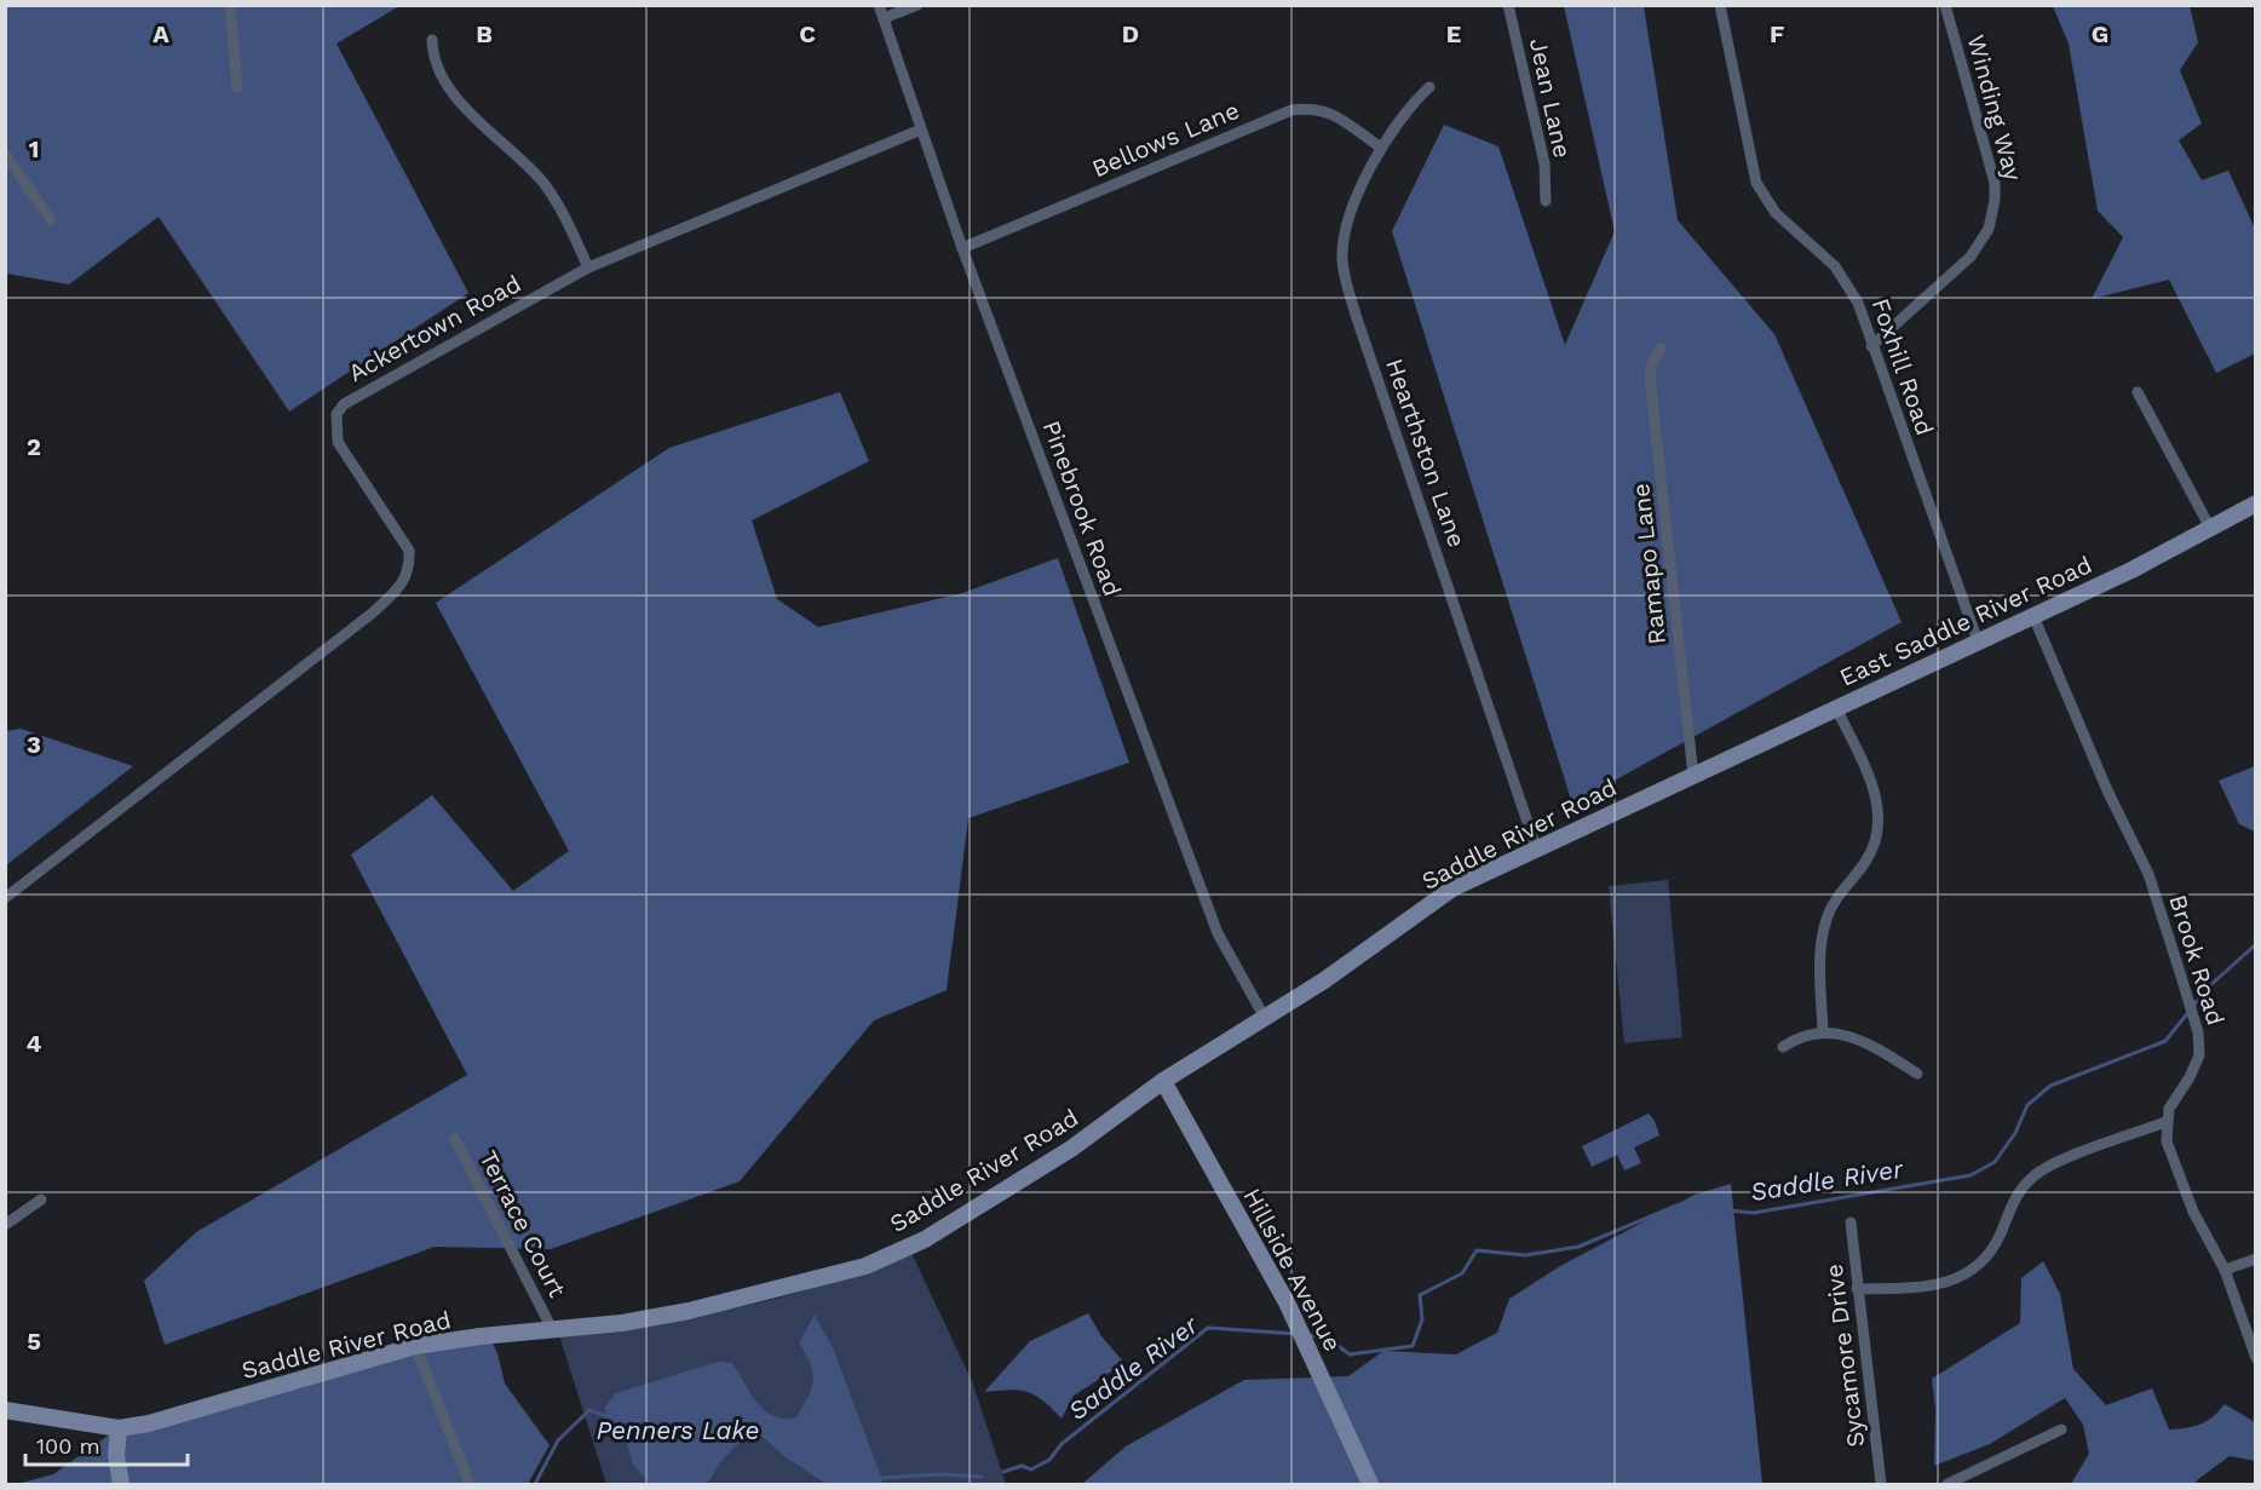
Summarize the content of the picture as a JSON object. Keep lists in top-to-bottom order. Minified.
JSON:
{"streets":{"main road":["East Saddle River Road","Saddle River Road","Hillside Avenue"],"street":["Jean Lane","Winding Way","Bellows Lane","Ackertown Road","Foxhill Road","Hearthston Lane","Pinebrook Road","Ramapo Lane","Brook Road","Terrace Court","Sycamore Drive"]},"crossings":[["Winding Way","Foxhill Road"],["Bellows Lane","Hearthston Lane"],["Bellows Lane","Pinebrook Road"],["Ackertown Road","Pinebrook Road"],["Foxhill Road","East Saddle River Road"],["Hearthston Lane","Saddle River Road"],["Pinebrook Road","Saddle River Road"],["Ramapo Lane","East Saddle River Road"],["Ramapo Lane","Saddle River Road"],["East Saddle River Road","Saddle River Road"],["East Saddle River Road","Brook Road"],["Saddle River Road","Terrace Court"],["Saddle River Road","Hillside Avenue"]],"water":["Saddle River","Penners Lake"],"scale_bar":"100 m","grid":{"columns":["A","B","C","D","E","F","G"],"rows":["1","2","3","4","5"]}}
